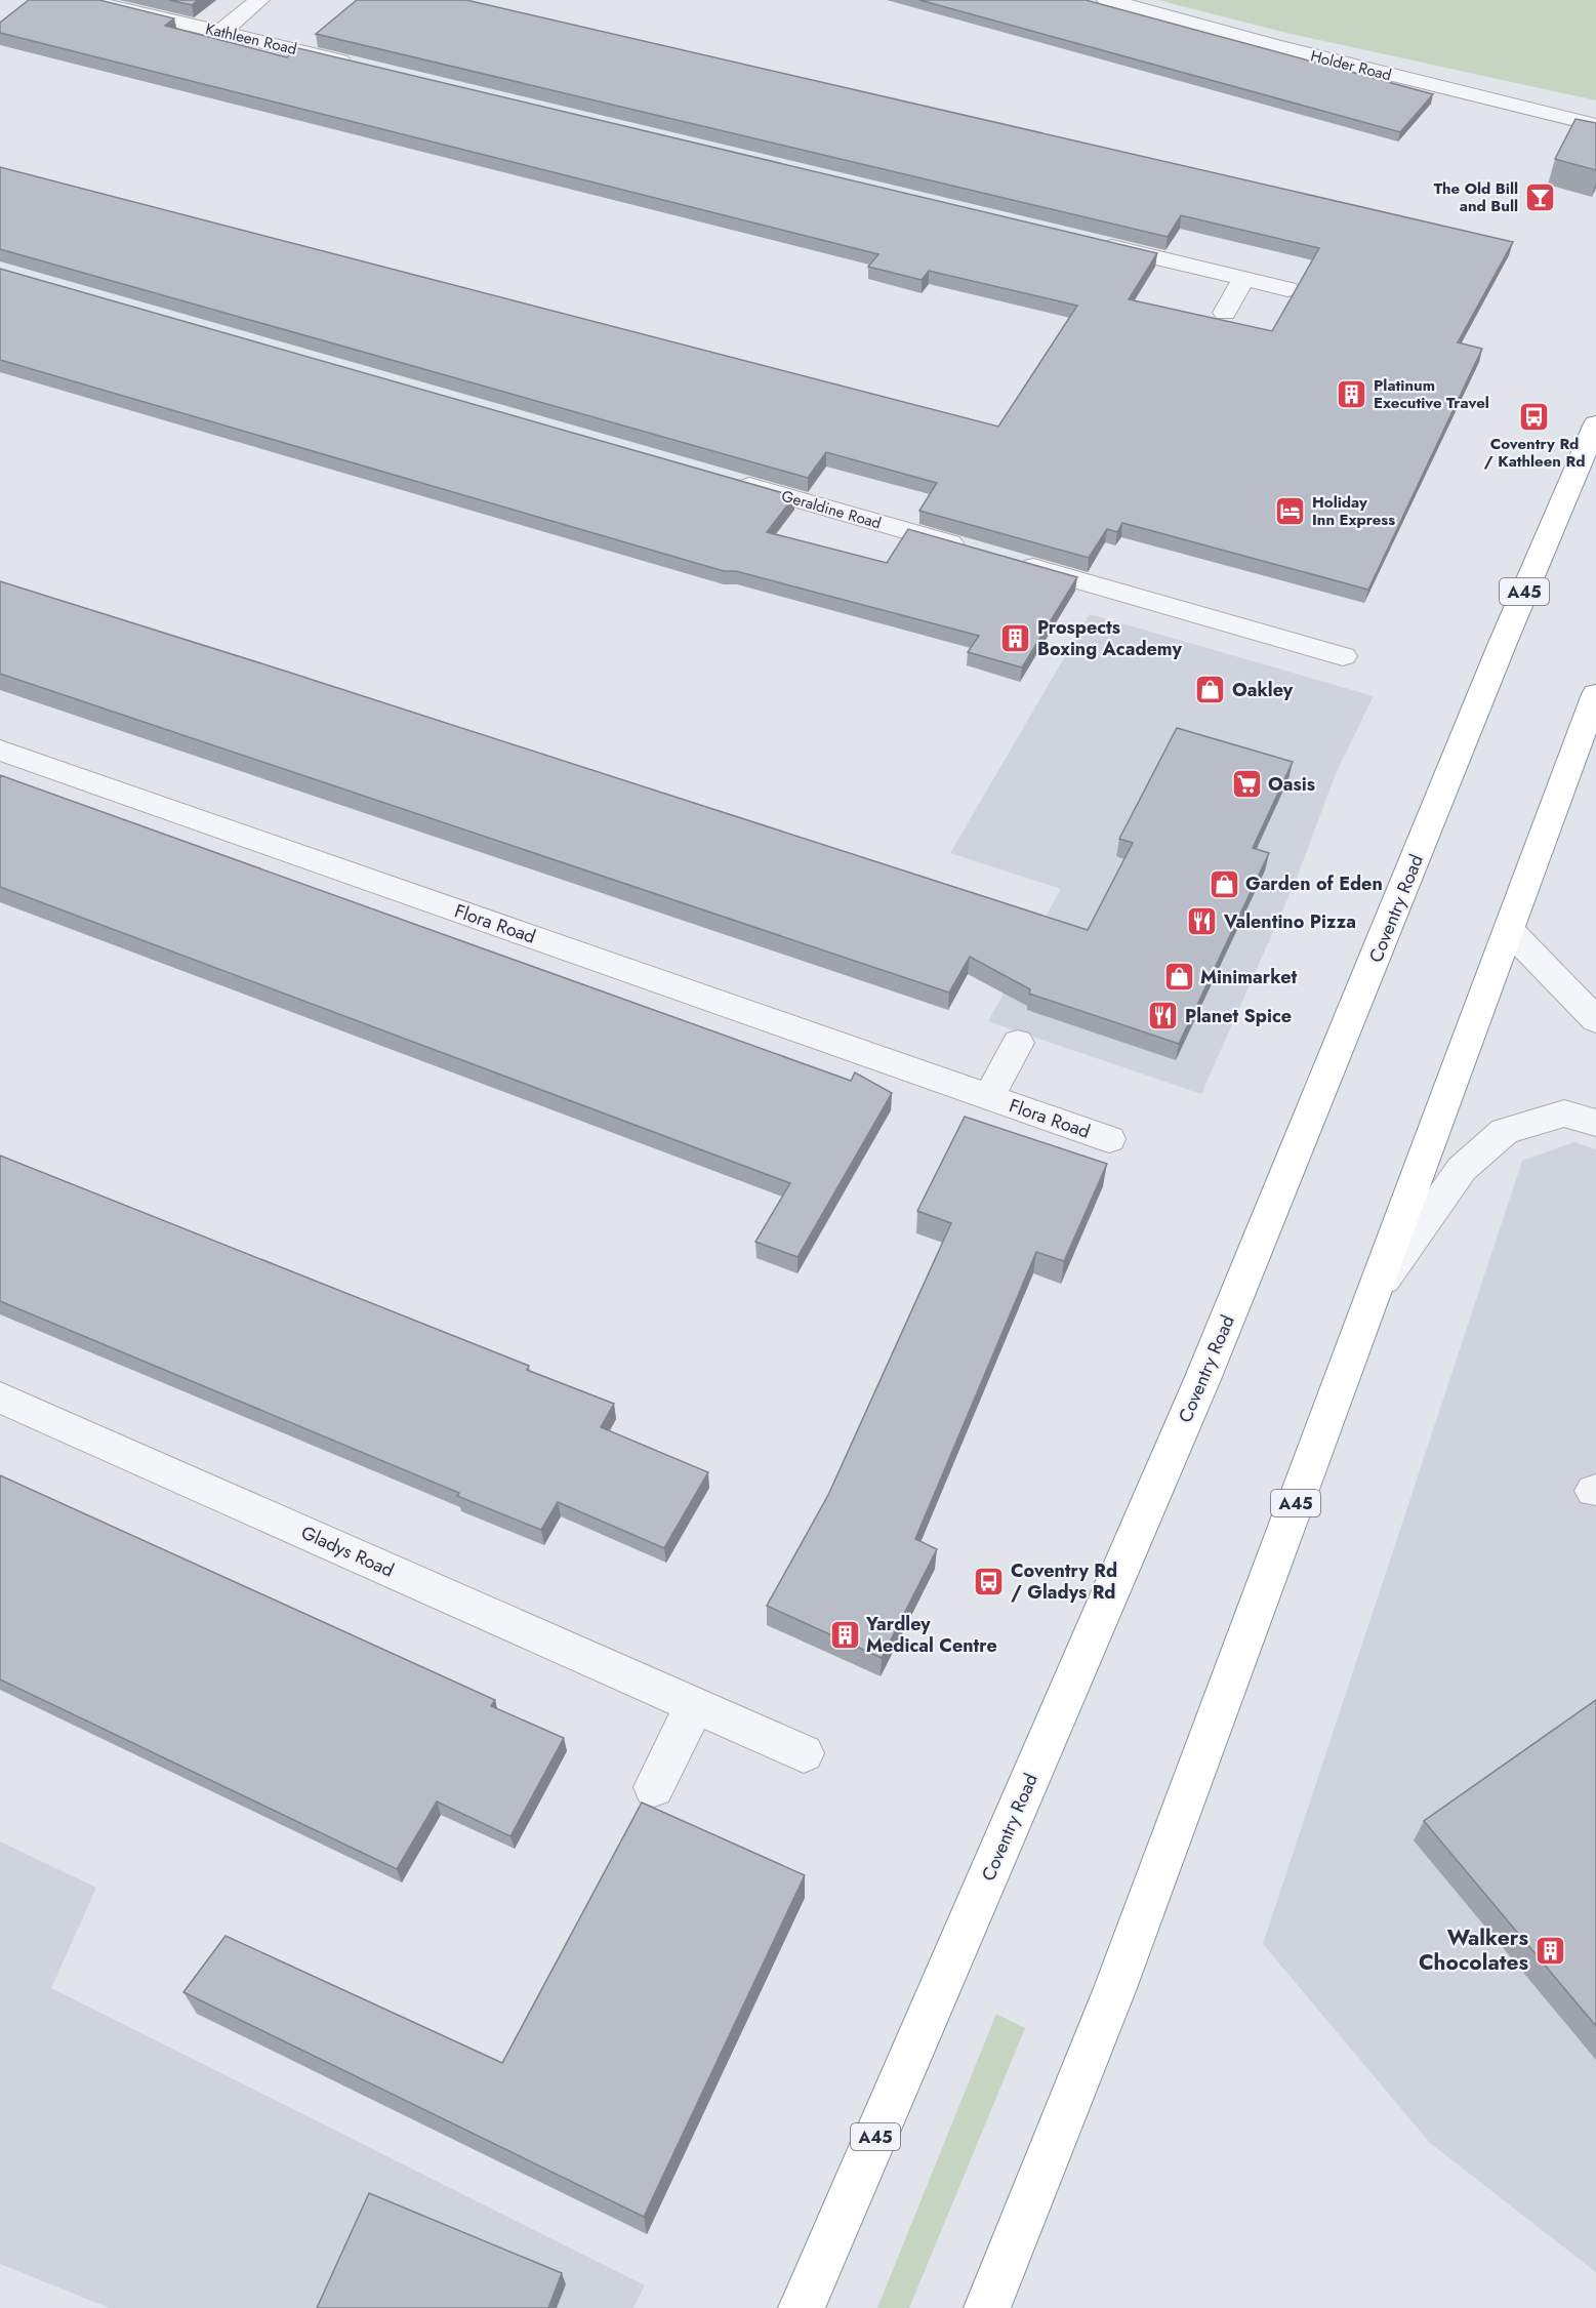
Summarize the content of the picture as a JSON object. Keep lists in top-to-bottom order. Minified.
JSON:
{"streets":{"highway":["A45","Coventry Road"],"street":["Kathleen Road","Holder Road","Geraldine Road","Flora Road","Gladys Road"]},"places":{"bar":["The Old Bill and Bull"],"building":["Platinum Executive Travel","Prospects Boxing Academy","Yardley Medical Centre","Walkers Chocolates"],"bus stop":["Coventry Rd / Kathleen Rd","Coventry Rd / Gladys Rd"],"hotel":["Holiday Inn Express"],"shop":["Oakley","Garden of Eden","Minimarket"],"supermarket":["Oasis"],"restaurant":["Valentino Pizza","Planet Spice"]}}
